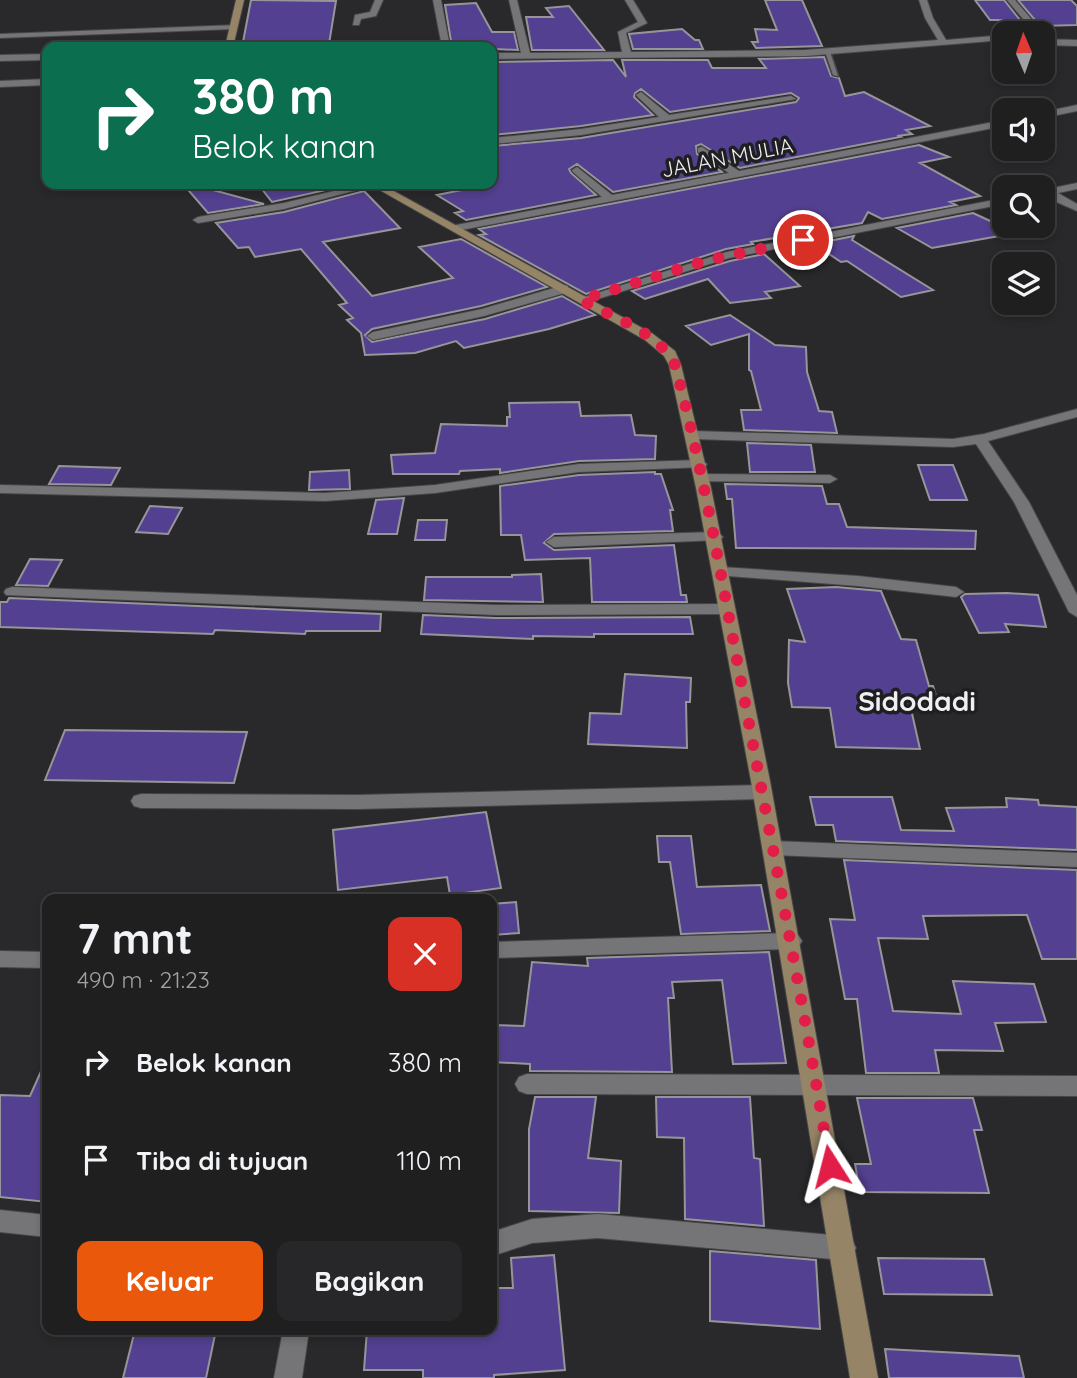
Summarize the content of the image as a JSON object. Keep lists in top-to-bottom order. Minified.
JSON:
{"streets":{"street":["JALAN MULIA"]},"districts":["Sidodadi"],"north":"top","page":{"turn":["380 m","Belok kanan"],"heading":["7 mnt","490 m · 21:23"],"list":[{"name":"Belok kanan","value":"380 m"},{"name":"Tiba di tujuan","value":"110 m"}],"buttons":["Keluar","Bagikan"]}}
